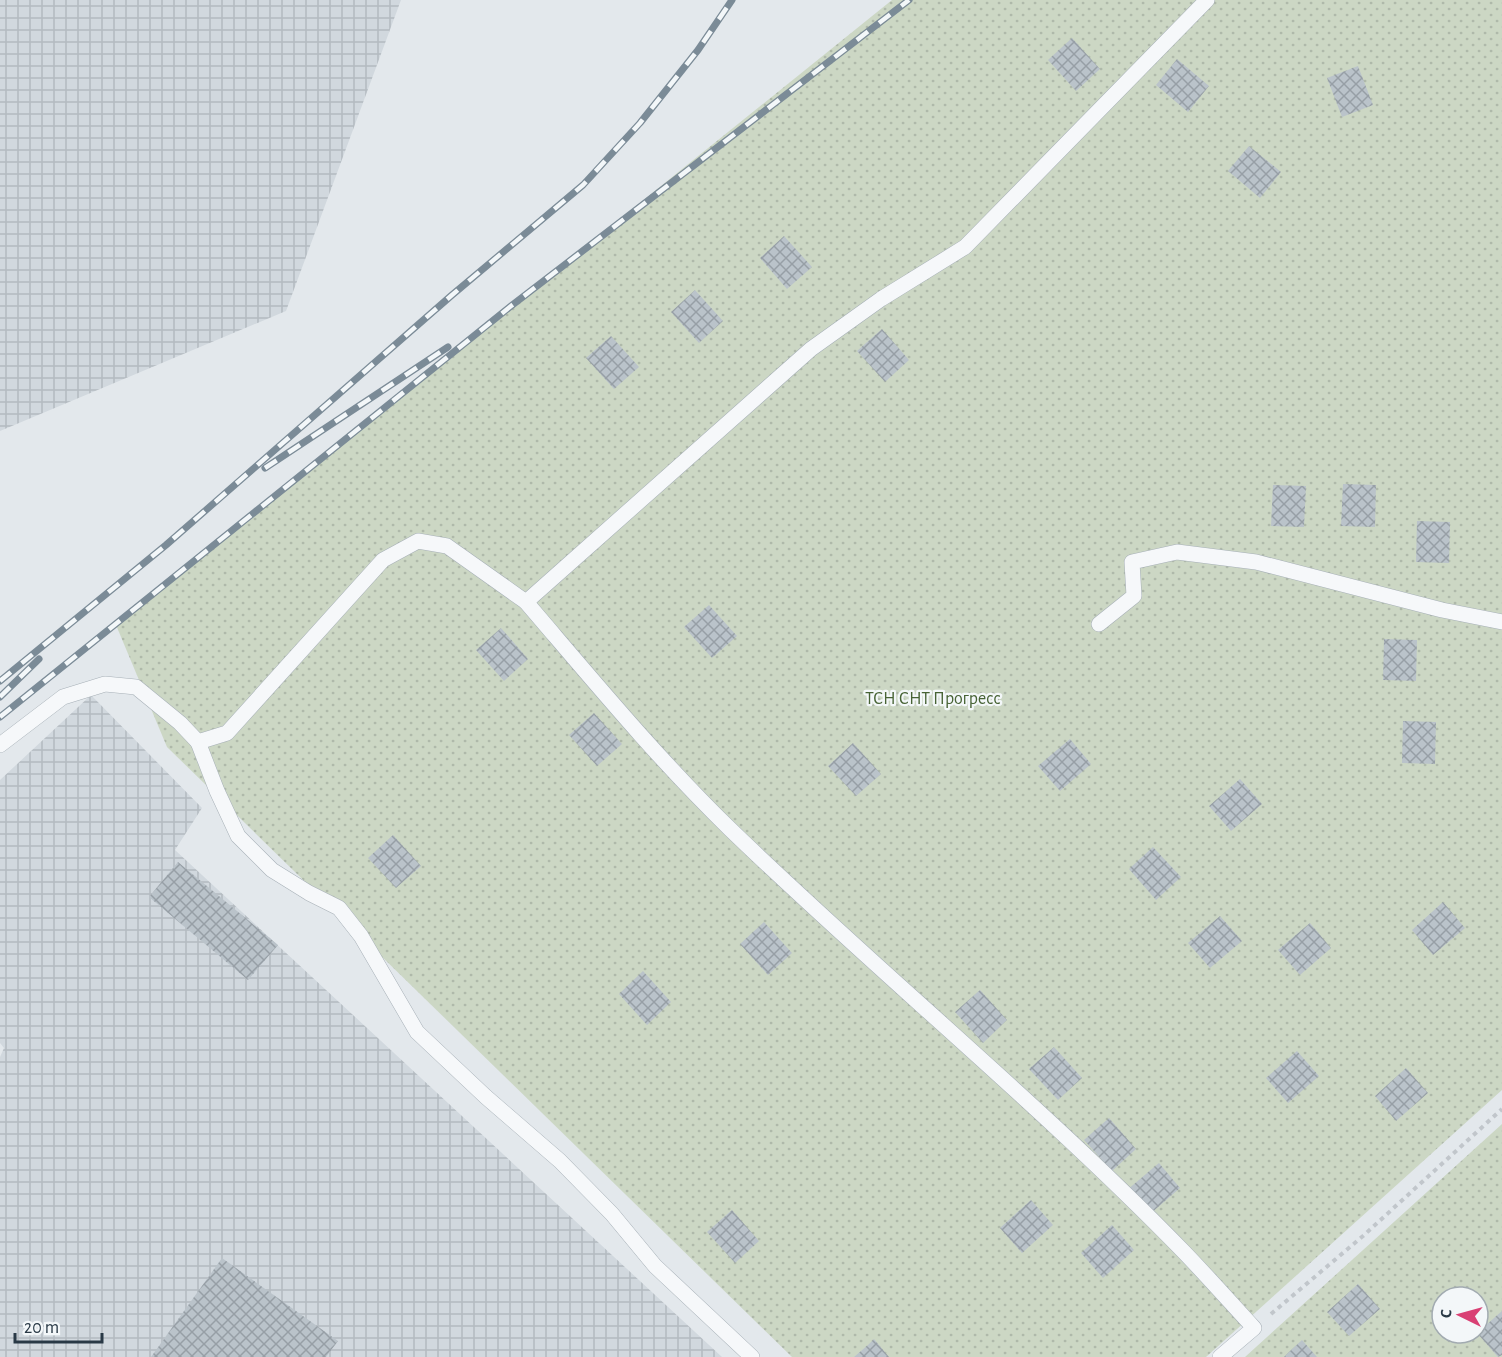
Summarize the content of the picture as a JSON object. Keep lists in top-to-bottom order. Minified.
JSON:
{"parks":["ТСН СНТ Прогресс"],"scale_bar":"20 m","north":"left"}
